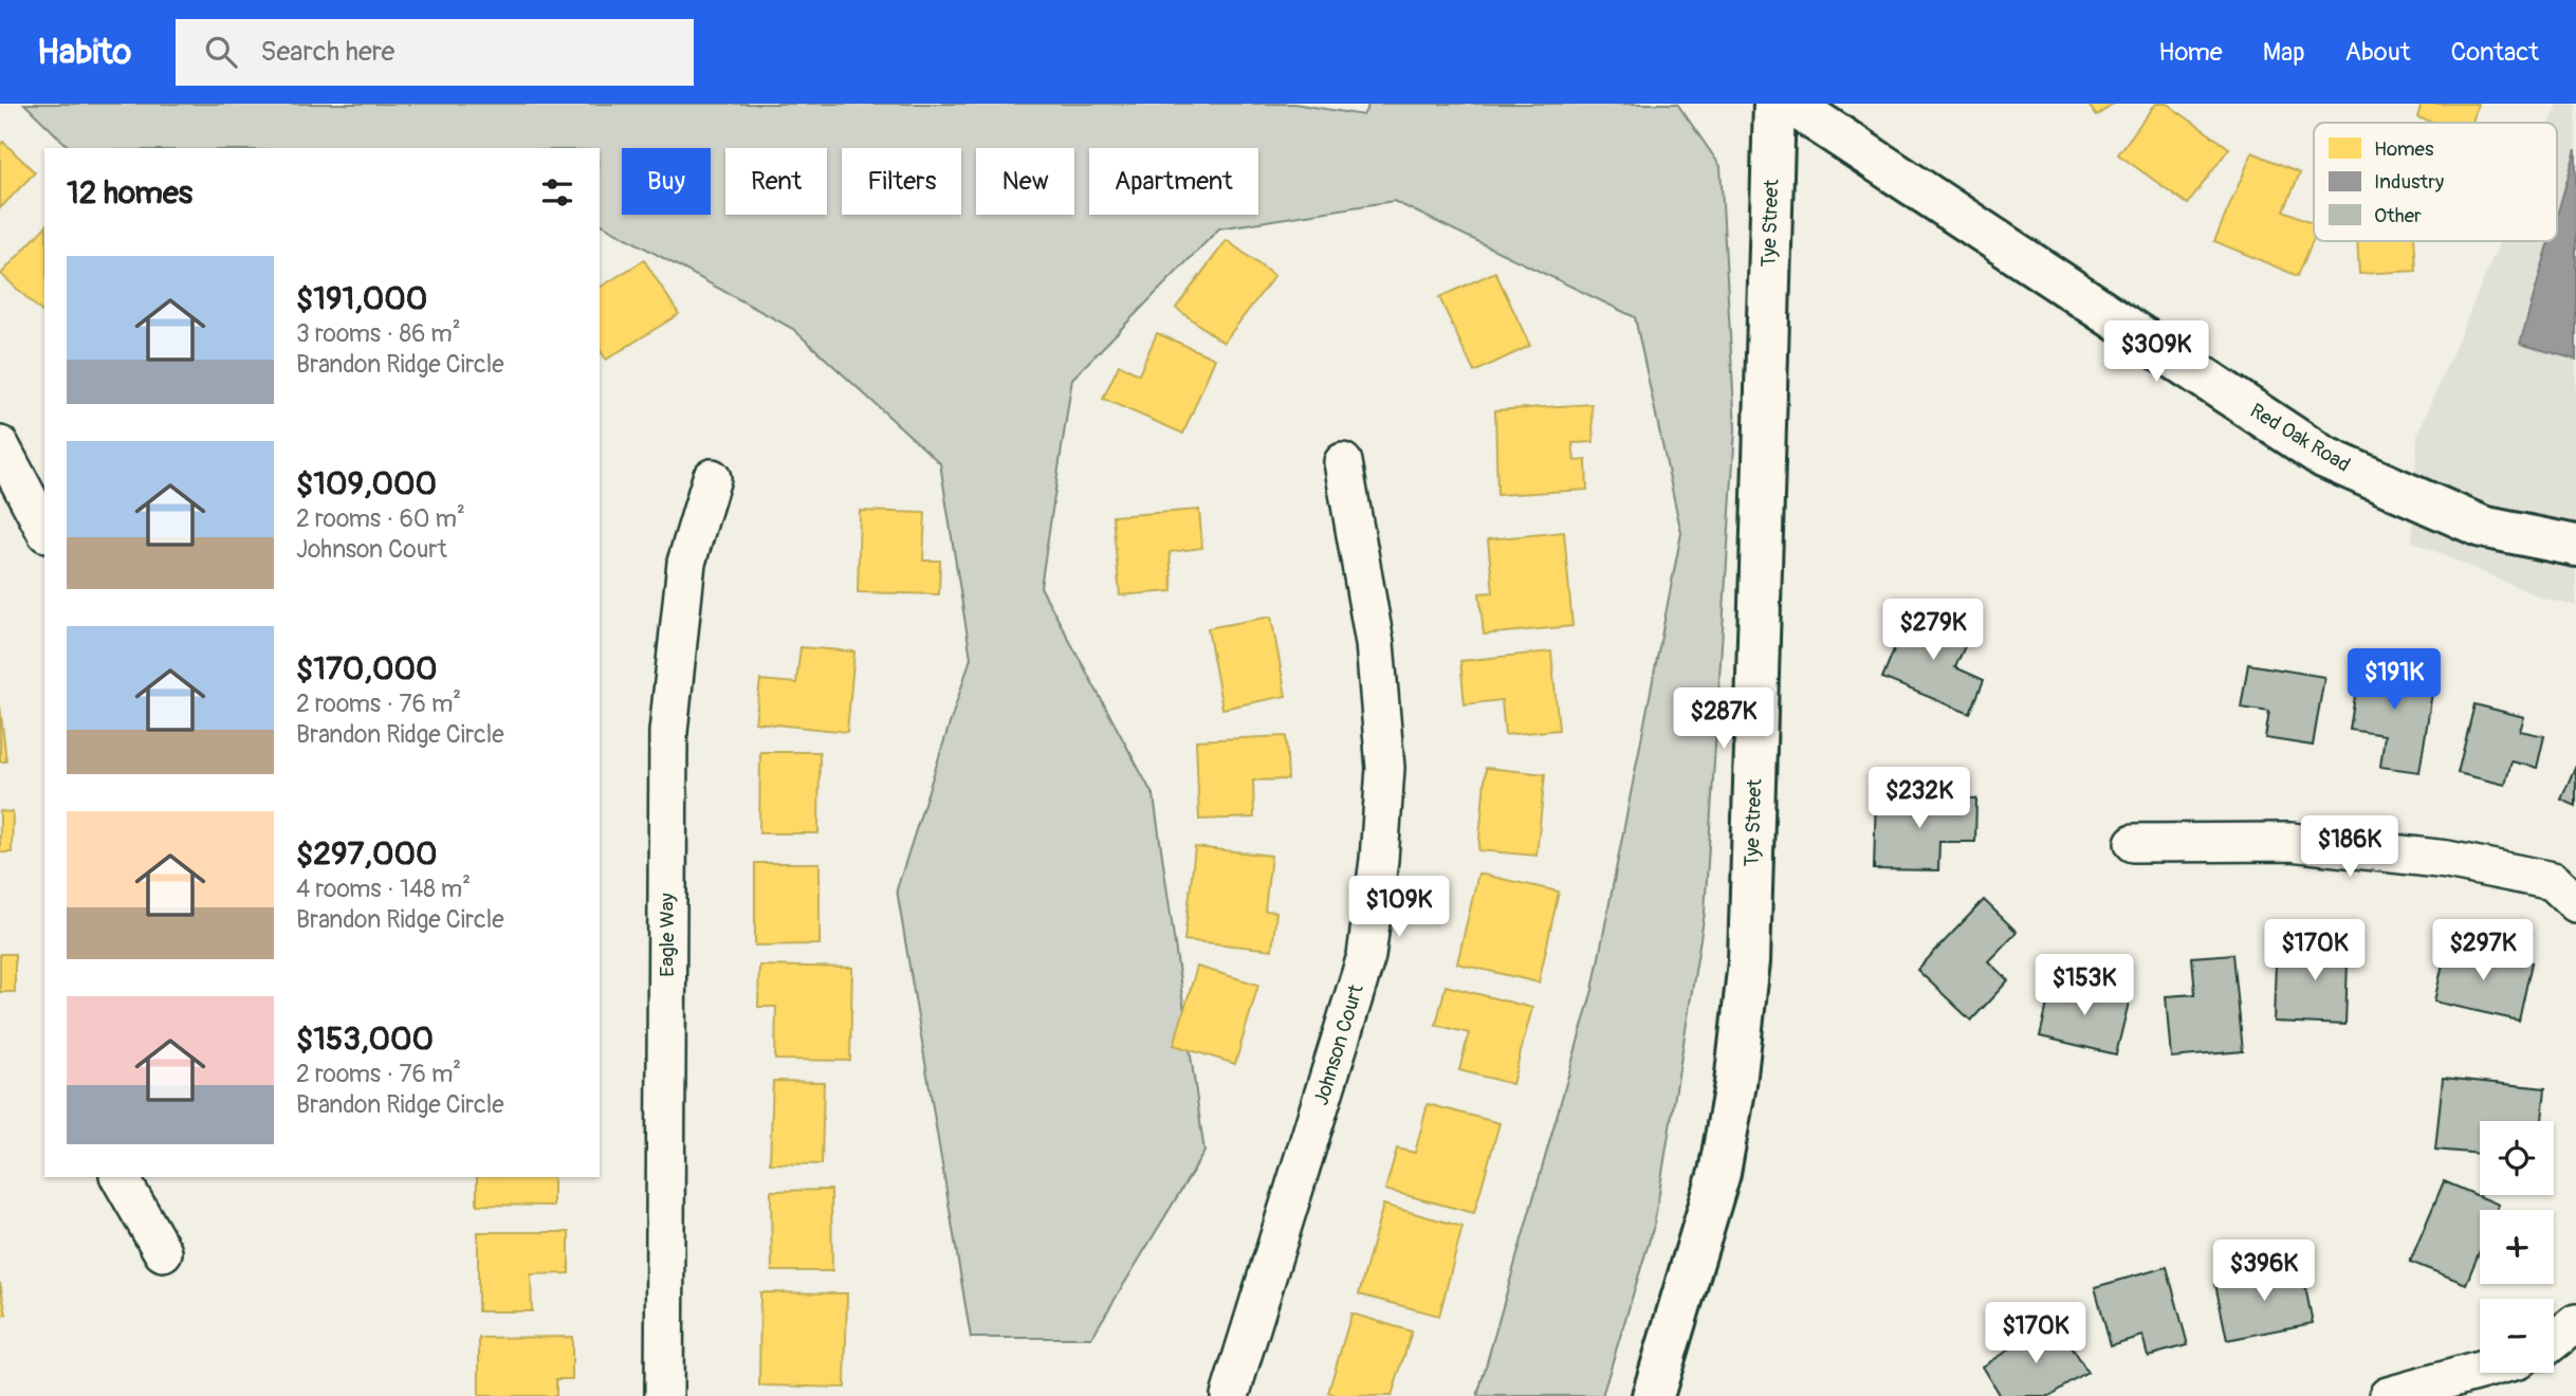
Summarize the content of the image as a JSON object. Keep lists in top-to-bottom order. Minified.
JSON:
{"streets":{"street":["Tye Street","Red Oak Road","Eagle Way","Johnson Court"]},"legend":["Homes","Industry","Other"],"page":{"header":"Habito","search":"Search here","nav":["Home","Map","About","Contact"],"chip":["Buy","Rent","Filters","New","Apartment"],"heading":"12 homes","list":[{"name":"$191,000","note":"3 rooms · 86 m² · Brandon Ridge Circle"},{"name":"$109,000","note":"2 rooms · 60 m² · Johnson Court"},{"name":"$170,000","note":"2 rooms · 76 m² · Brandon Ridge Circle"},{"name":"$297,000","note":"4 rooms · 148 m² · Brandon Ridge Circle"},{"name":"$153,000","note":"2 rooms · 76 m² · Brandon Ridge Circle"}],"price":["$309K","$279K","$191K","$287K","$232K","$186K","$109K","$170K","$297K","$153K","$396K","$170K"],"map_buttons":["+","−"]}}
